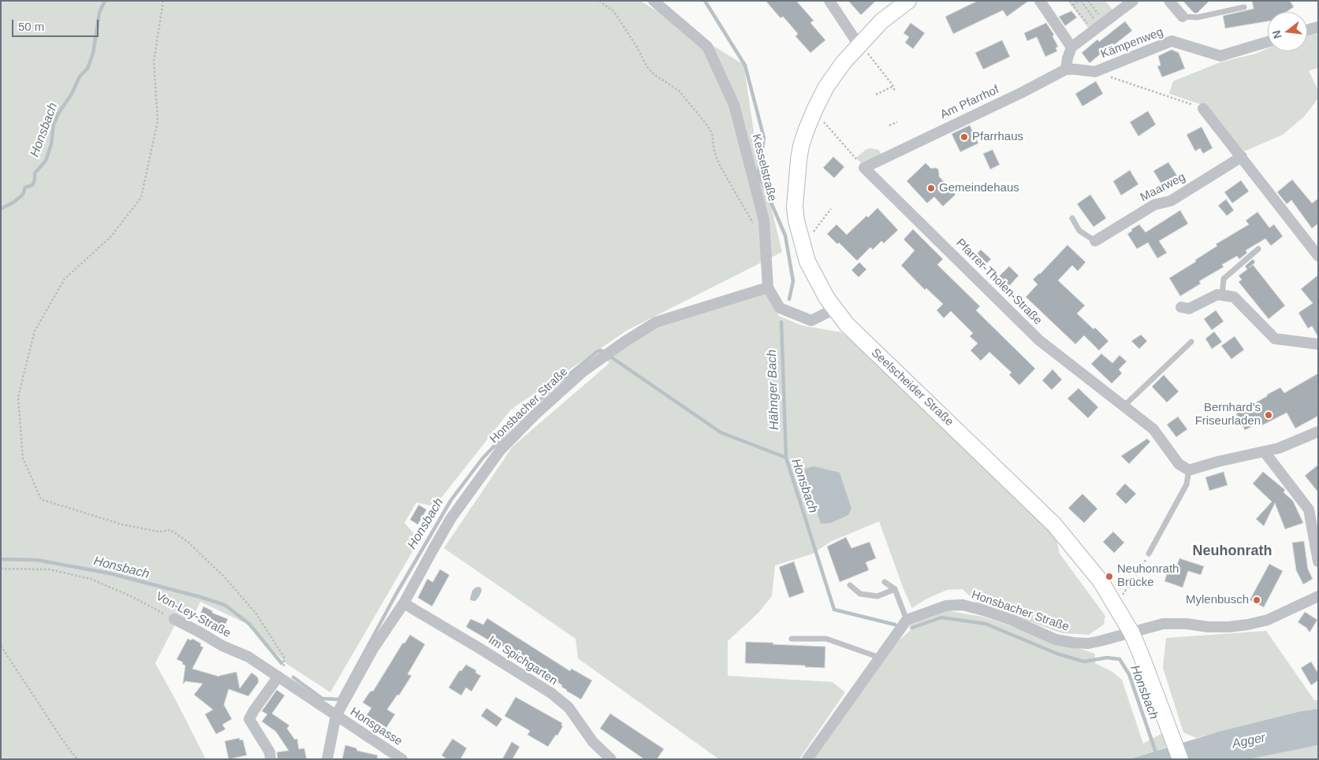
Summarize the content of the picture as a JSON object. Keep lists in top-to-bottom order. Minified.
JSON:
{"streets":{"street":["Kämpenweg","Am Pfarrhof","Kesselstraße","Maarweg","Pfarrer-Tholen-Straße","Seelscheider Straße","Honsbacher Straße","Von-Ley-Straße","Im Spichgarten","Honsgasse"]},"crossings":[["Kämpenweg","Am Pfarrhof"],["Am Pfarrhof","Pfarrer-Tholen-Straße"],["Kesselstraße","Seelscheider Straße"],["Kesselstraße","Honsbacher Straße"],["Seelscheider Straße","Honsbacher Straße"],["Honsbacher Straße","Von-Ley-Straße"],["Honsbacher Straße","Im Spichgarten"],["Honsbacher Straße","Honsgasse"],["Von-Ley-Straße","Honsgasse"]],"districts":["Neuhonrath"],"water":["Honsbach","Hähnger Bach","Agger"],"places":["Pfarrhaus","Gemeindehaus","Bernhard's Friseurladen","Neuhonrath Brücke","Mylenbusch"],"scale_bar":"50 m","north":"left"}
